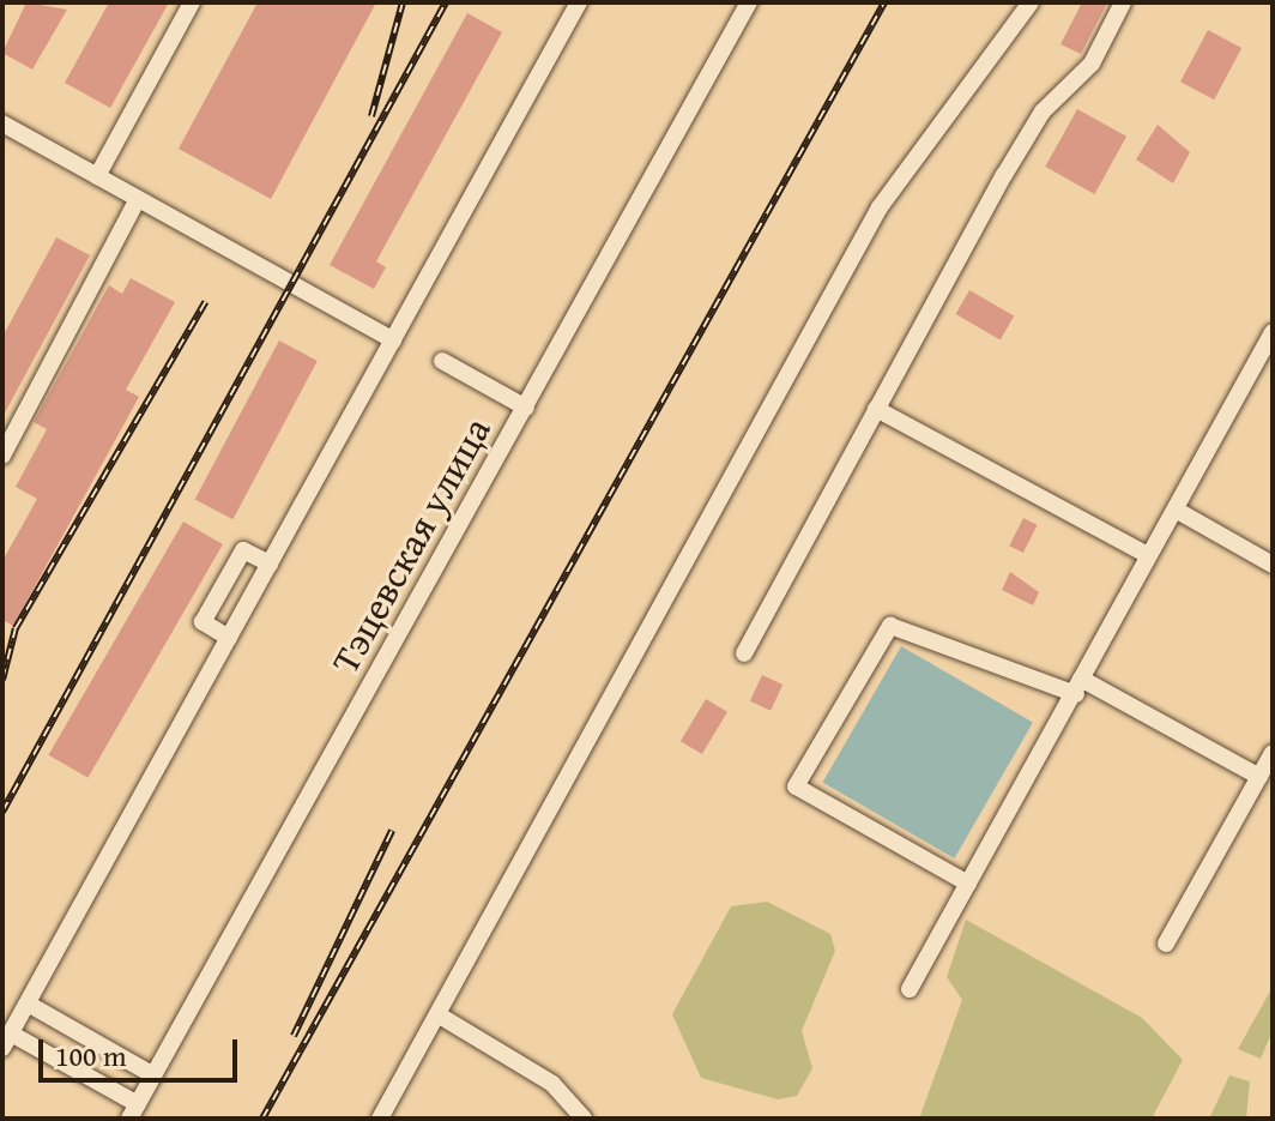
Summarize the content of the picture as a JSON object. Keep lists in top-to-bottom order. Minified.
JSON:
{"streets":{"street":["Тэцевская улица"]},"scale_bar":"100 m"}
